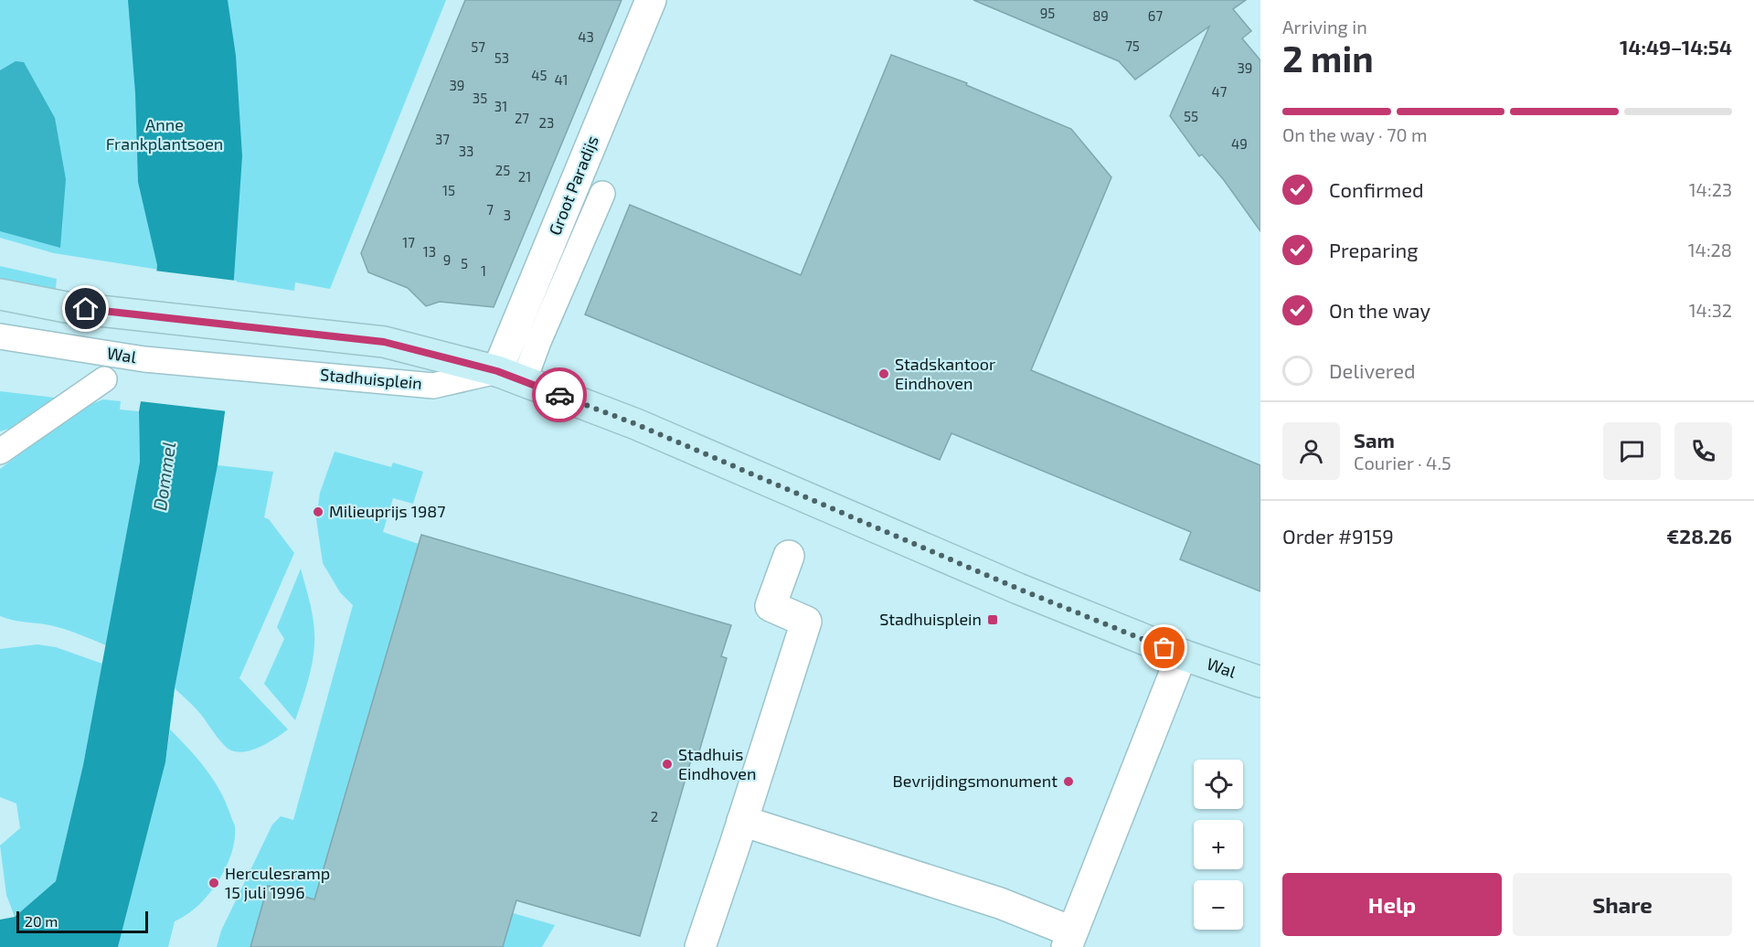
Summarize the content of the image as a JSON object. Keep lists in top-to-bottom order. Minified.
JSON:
{"streets":{"street":["Groot Paradijs","Wal","Stadhuisplein"]},"crossings":[["Groot Paradijs","Stadhuisplein"],["Wal","Stadhuisplein"]],"water":["Dommel"],"parks":["Anne Frankplantsoen"],"places":{"other":["Stadskantoor Eindhoven","Milieuprijs 1987","Stadhuis Eindhoven","Bevrijdingsmonument","Herculesramp 15 juli 1996"],"transit":["Stadhuisplein"]},"house_numbers":["95","89","67","43","75","57","53","39","45","41","39","47","35","31","55","27","23","37","49","33","25","21","15","7","3","17","13","9","5","1","2"],"scale_bar":"20 m","page":{"heading":["2 min","Arriving in","14:49–14:54"],"panel":["Sam","Courier · 4.5","Order #9159","€28.26"],"bar":"On the way · 70 m","list":[["Confirmed","14:23"],["Preparing","14:28"],["On the way","14:32"],"Delivered"],"map_buttons":["+","−"],"buttons":["Help","Share"],"scale":"20 m"}}
